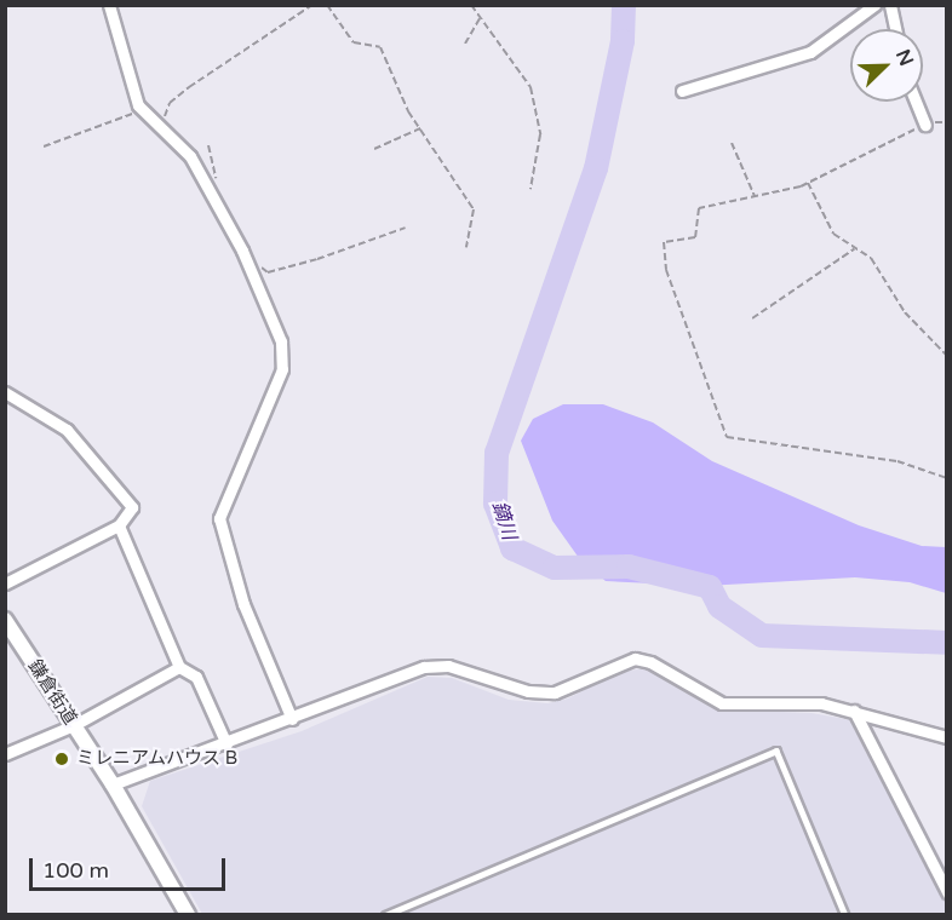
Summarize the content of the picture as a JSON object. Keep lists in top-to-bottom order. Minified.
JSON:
{"streets":{"street":["鎌倉街道"]},"water":["鏑川"],"places":["ミレニアムハウス B"],"scale_bar":"100 m","north":"top right"}
